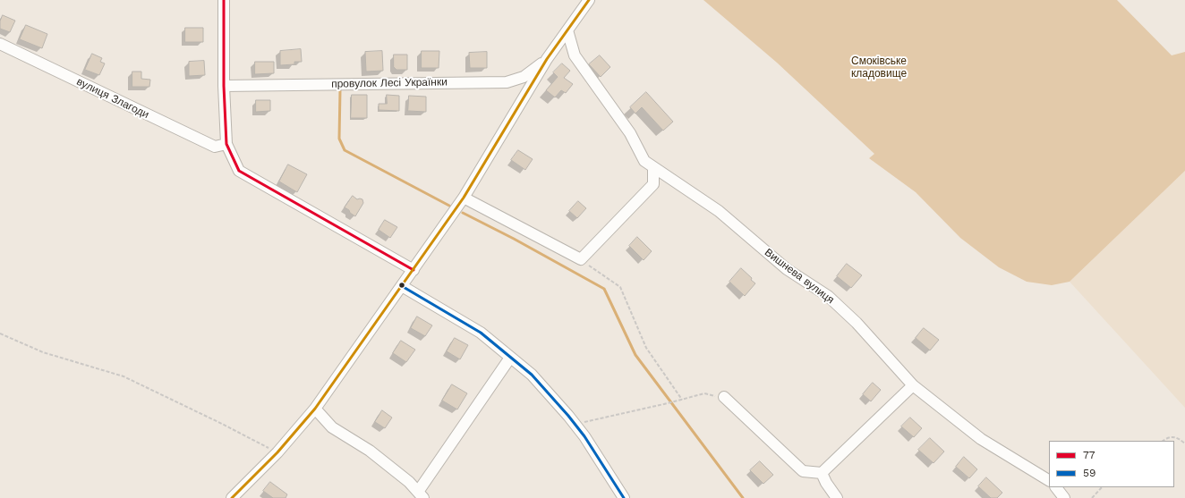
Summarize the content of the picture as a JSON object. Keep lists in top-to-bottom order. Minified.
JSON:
{"streets":{"street":["провулок Лесі Українки","вулиця Злагоди","Вишнева вулиця"]},"parks":["Смоківське кладовище"],"lines":["transit line 77","transit line 59"],"legend":["77","59"]}
